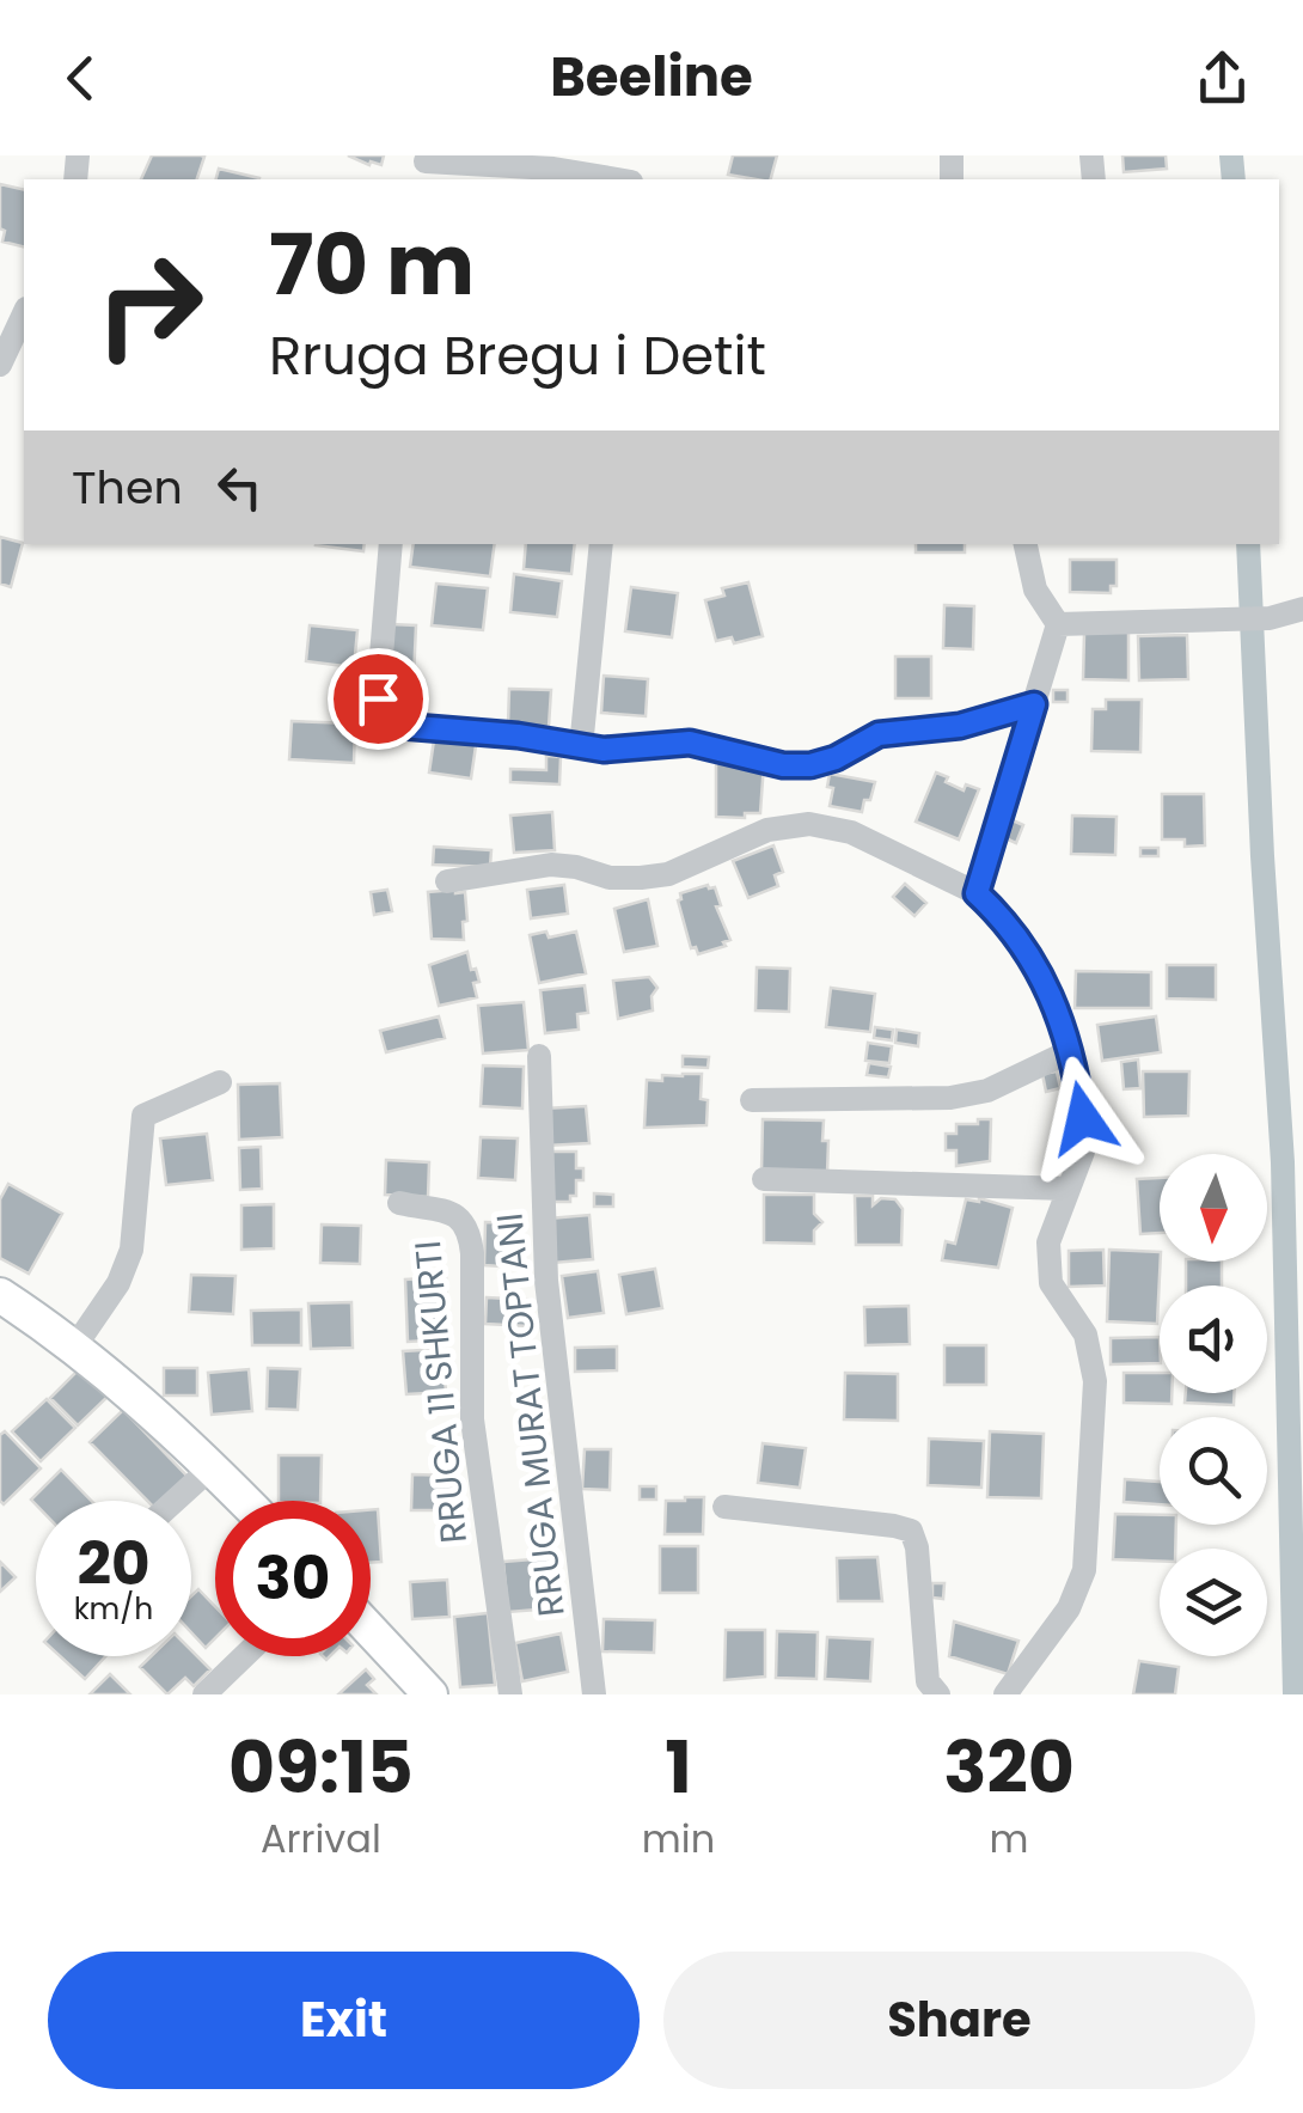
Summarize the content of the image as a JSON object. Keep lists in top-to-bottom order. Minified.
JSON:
{"streets":{"street":["RRUGA 11 SHKURTI","RRUGA MURAT TOPTANI"]},"north":"bottom","page":{"header":"Beeline","turn":["70 m","Rruga Bregu i Detit"],"then":"Then","speed":"20 km/h","limit":"30","eta":["09:15","Arrival","1","min","320","m"],"buttons":["Exit","Share"]}}
